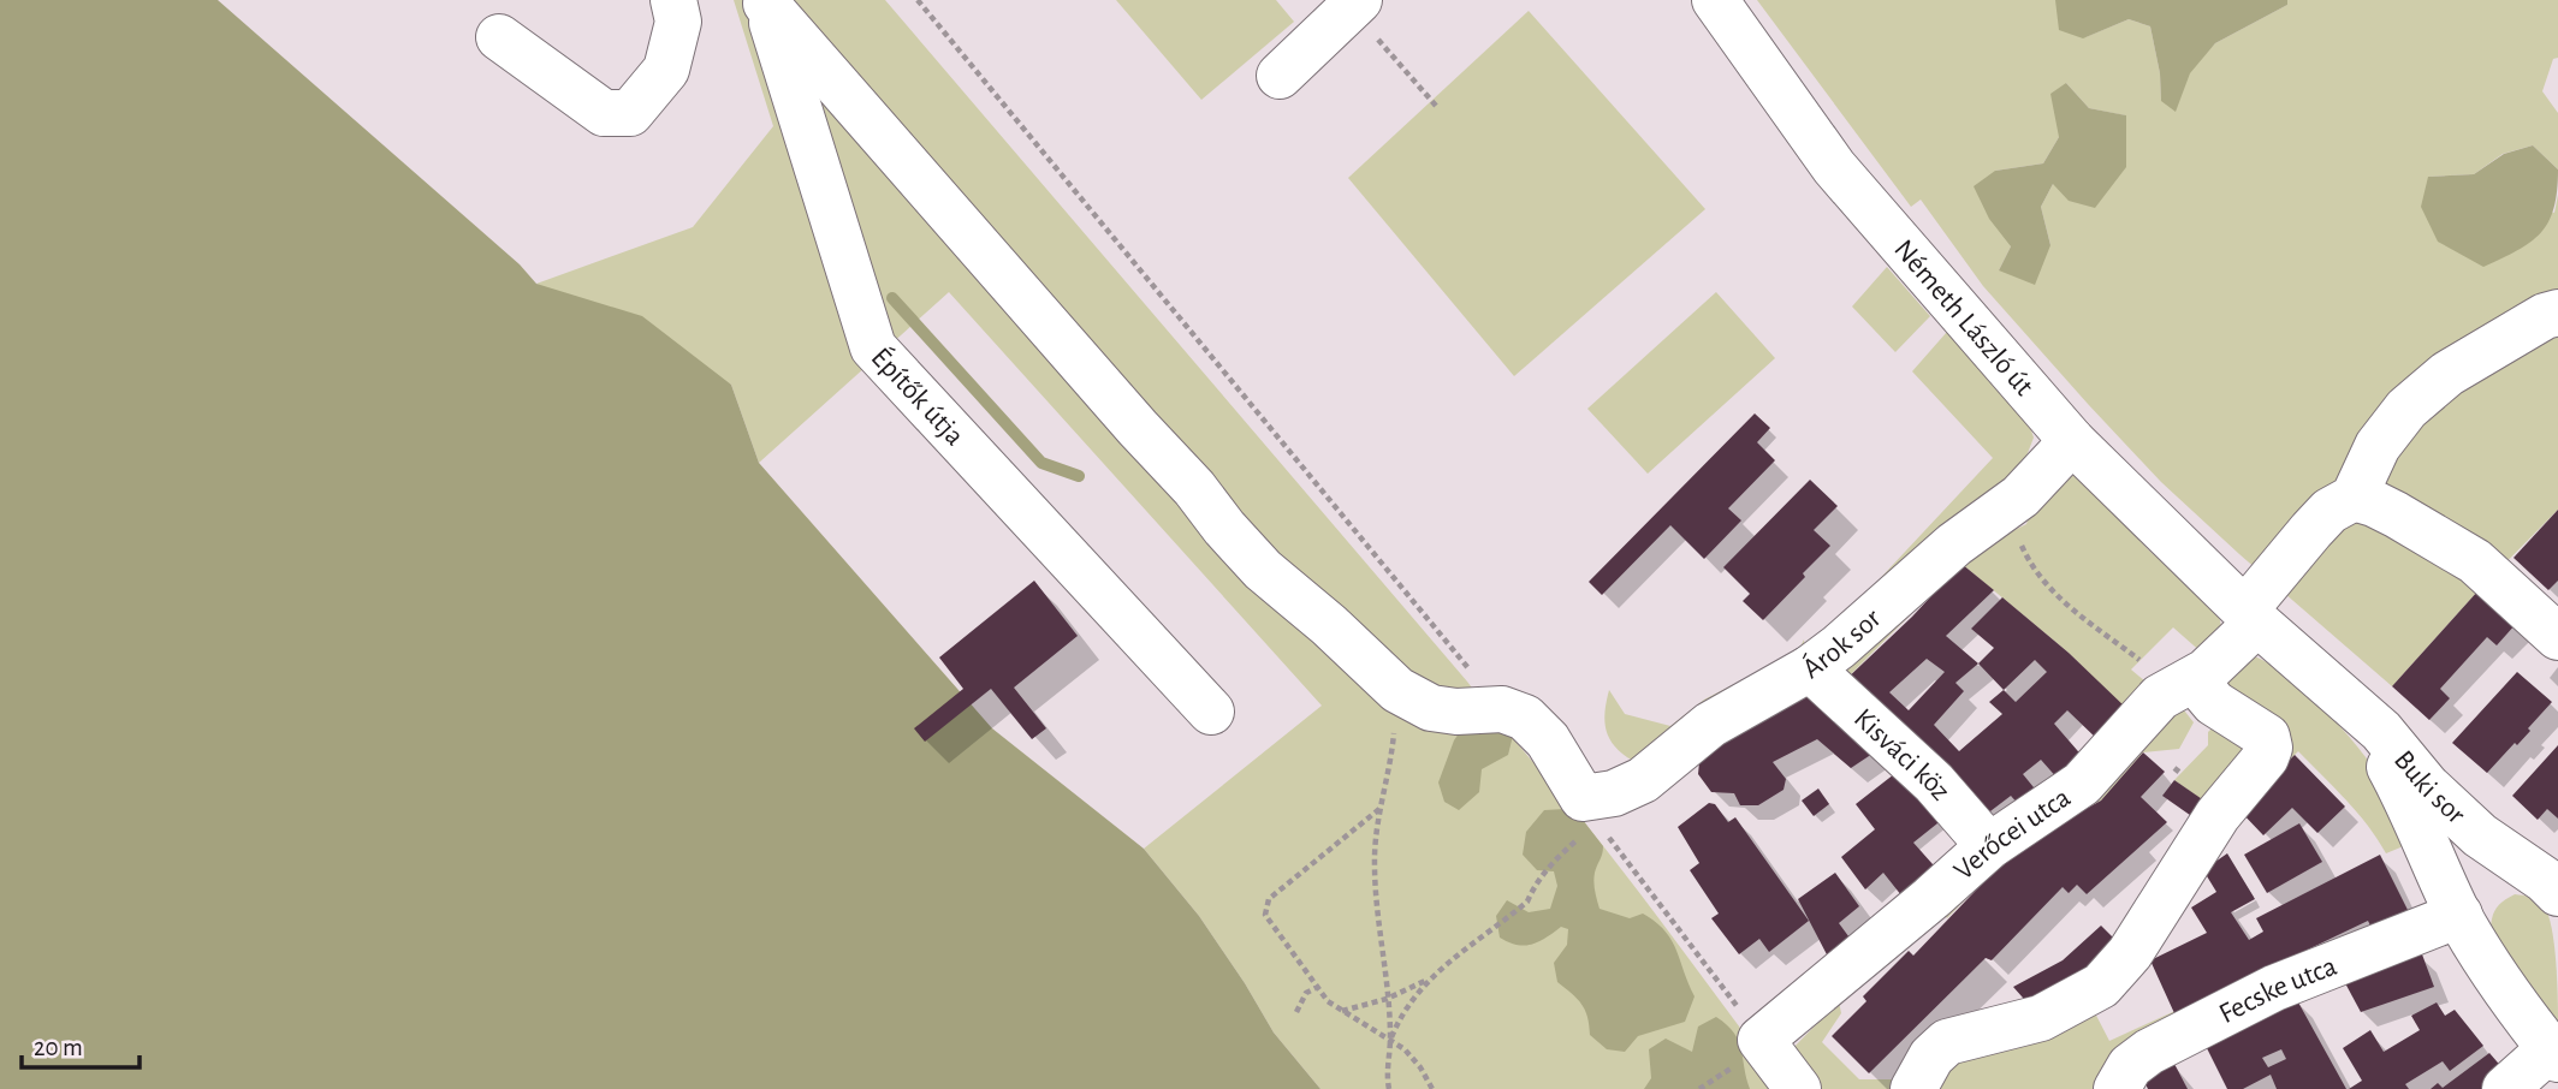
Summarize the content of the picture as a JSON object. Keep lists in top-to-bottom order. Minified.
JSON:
{"streets":{"street":["Németh László út","Építők útja","Árok sor","Kisváci köz","Buki sor","Verőcei utca","Fecske utca"]},"crossings":[["Németh László út","Árok sor"],["Németh László út","Buki sor"],["Németh László út","Verőcei utca"],["Árok sor","Kisváci köz"],["Kisváci köz","Verőcei utca"],["Buki sor","Verőcei utca"],["Buki sor","Fecske utca"]],"scale_bar":"20 m"}
